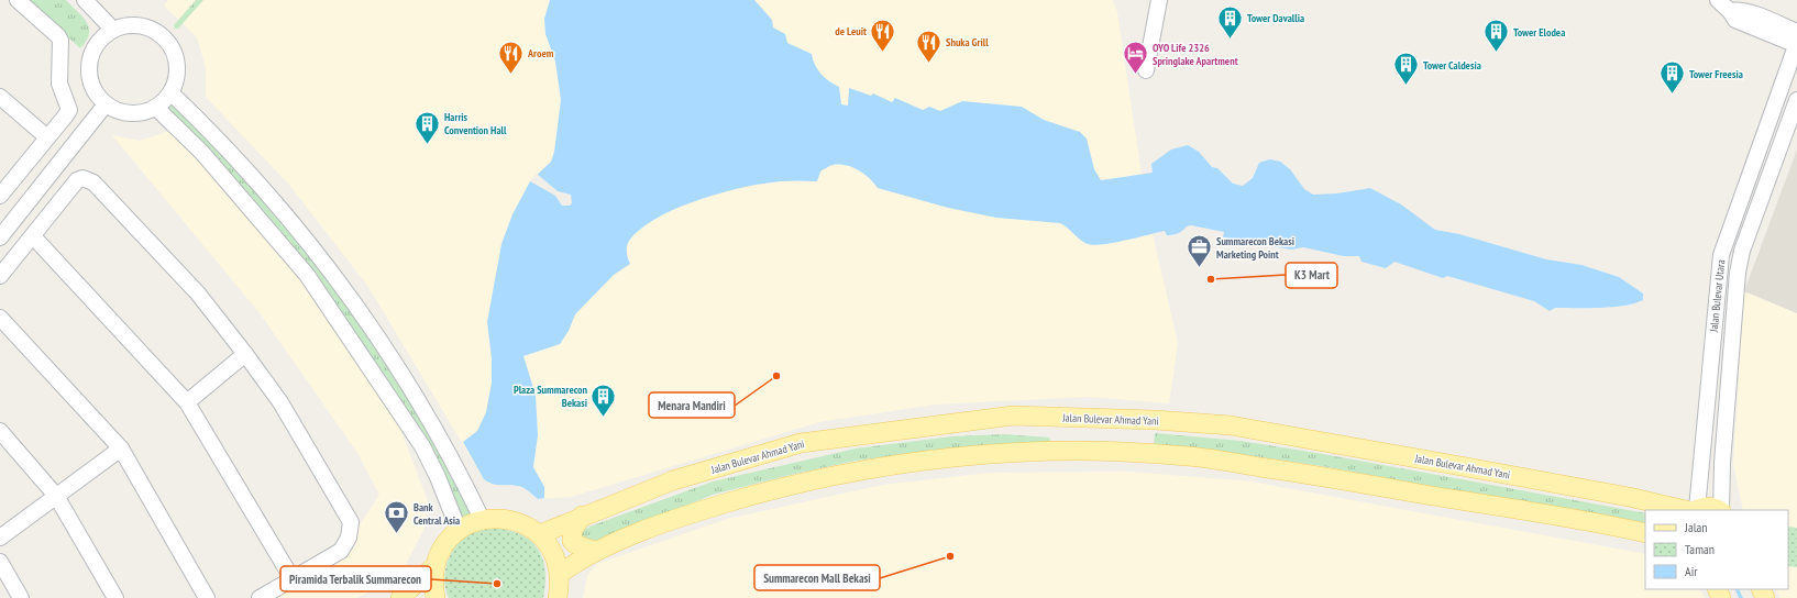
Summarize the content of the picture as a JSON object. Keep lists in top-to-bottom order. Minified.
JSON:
{"streets":{"main road":["Jalan Bulevar Ahmad Yani"],"street":["Jalan Bulevar Utara"]},"crossings":[["Jalan Bulevar Utara","Jalan Bulevar Ahmad Yani"]],"places":{"building":["Tower Davallia","Tower Elodea","Tower Caldesia","Tower Freesia","Harris Convention Hall","Plaza Summarecon Bekasi"],"restaurant":["de Leuit","Shuka Grill","Aroem"],"hotel":["OYO Life 2326 Springlake Apartment"],"office":["Summarecon Bekasi Marketing Point"],"other":["K3 Mart","Menara Mandiri","Summarecon Mall Bekasi","Piramida Terbalik Summarecon"],"bank":["Bank Central Asia"]},"legend":["Jalan","Taman","Air"]}
